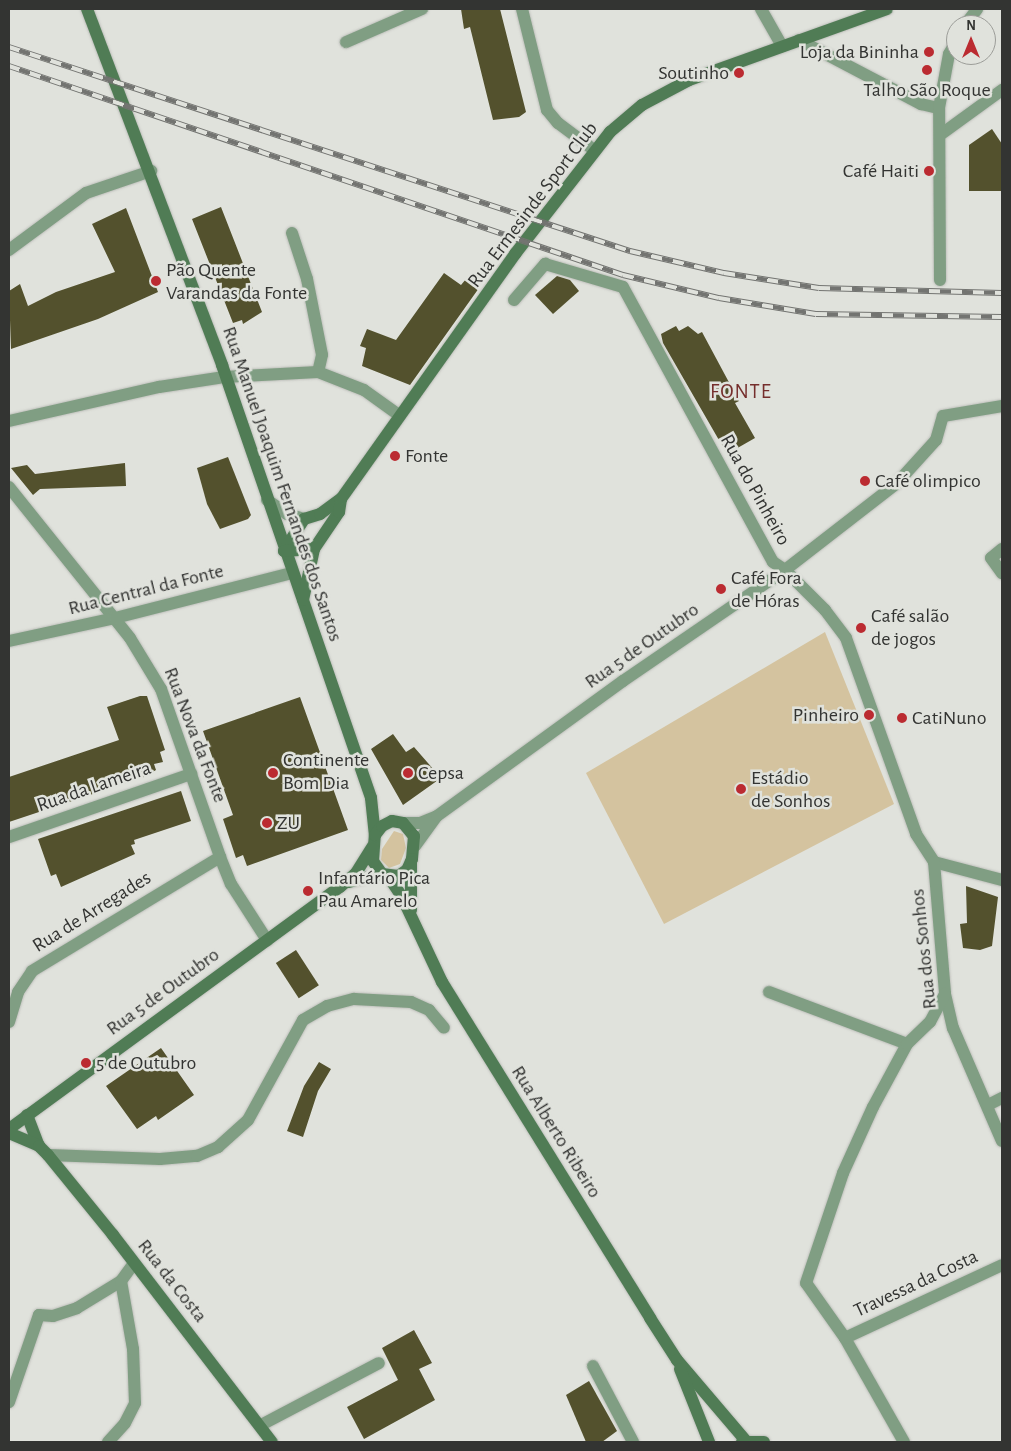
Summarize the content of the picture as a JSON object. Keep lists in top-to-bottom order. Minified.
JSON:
{"streets":{"main road":["Rua Ermesinde Sport Club","Rua Manuel Joaquim Fernandes dos Santos","Rua 5 de Outubro","Rua Alberto Ribeiro","Rua da Costa"],"street":["Rua do Pinheiro","Rua Central da Fonte","Rua Nova da Fonte","Rua da Lameira","Rua de Arregades","Rua dos Sonhos","Travessa da Costa"]},"crossings":[["Rua Ermesinde Sport Club","Rua Manuel Joaquim Fernandes dos Santos"],["Rua Manuel Joaquim Fernandes dos Santos","Rua Central da Fonte"],["Rua Manuel Joaquim Fernandes dos Santos","Rua 5 de Outubro"],["Rua Manuel Joaquim Fernandes dos Santos","Rua Alberto Ribeiro"],["Rua do Pinheiro","Rua 5 de Outubro"],["Rua do Pinheiro","Rua dos Sonhos"],["Rua Central da Fonte","Rua Nova da Fonte"],["Rua 5 de Outubro","Rua Nova da Fonte"],["Rua 5 de Outubro","Rua Alberto Ribeiro"],["Rua 5 de Outubro","Rua da Costa"],["Rua Nova da Fonte","Rua da Lameira"],["Rua Nova da Fonte","Rua de Arregades"]],"districts":["FONTE"],"places":["Loja da Bininha","Talho São Roque","Soutinho","Café Haiti","Pão Quente Varandas da Fonte","Fonte","Café olimpico","Café Fora de Hóras","Café salão de jogos","Pinheiro","CatiNuno","Continente Bom Dia","Cepsa","Estádio de Sonhos","ZU","Infantário Pica Pau Amarelo","5 de Outubro"],"north":"top"}
